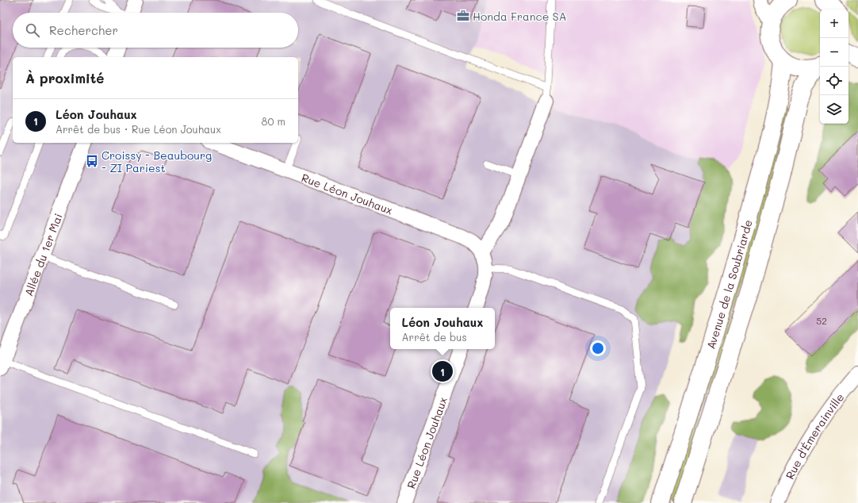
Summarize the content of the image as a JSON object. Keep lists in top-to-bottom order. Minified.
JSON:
{"streets":{"street":["Rue Léon Jouhaux","Allée du 1er Mai","Avenue de la Soubriarde","Rue d'Émerainville"]},"places":{"office":["Honda France SA"],"bus stop":["Croissy - Beaubourg - ZI Pariest"]},"house_numbers":["52"],"page":{"map_buttons":["+","−"],"search":"Rechercher","heading":"À proximité","list":[{"mark":"1","name":"Léon Jouhaux","note":"Arrêt de bus · Rue Léon Jouhaux","value":"80 m"}],"popup":["Léon Jouhaux","Arrêt de bus"],"pins":"1"}}
